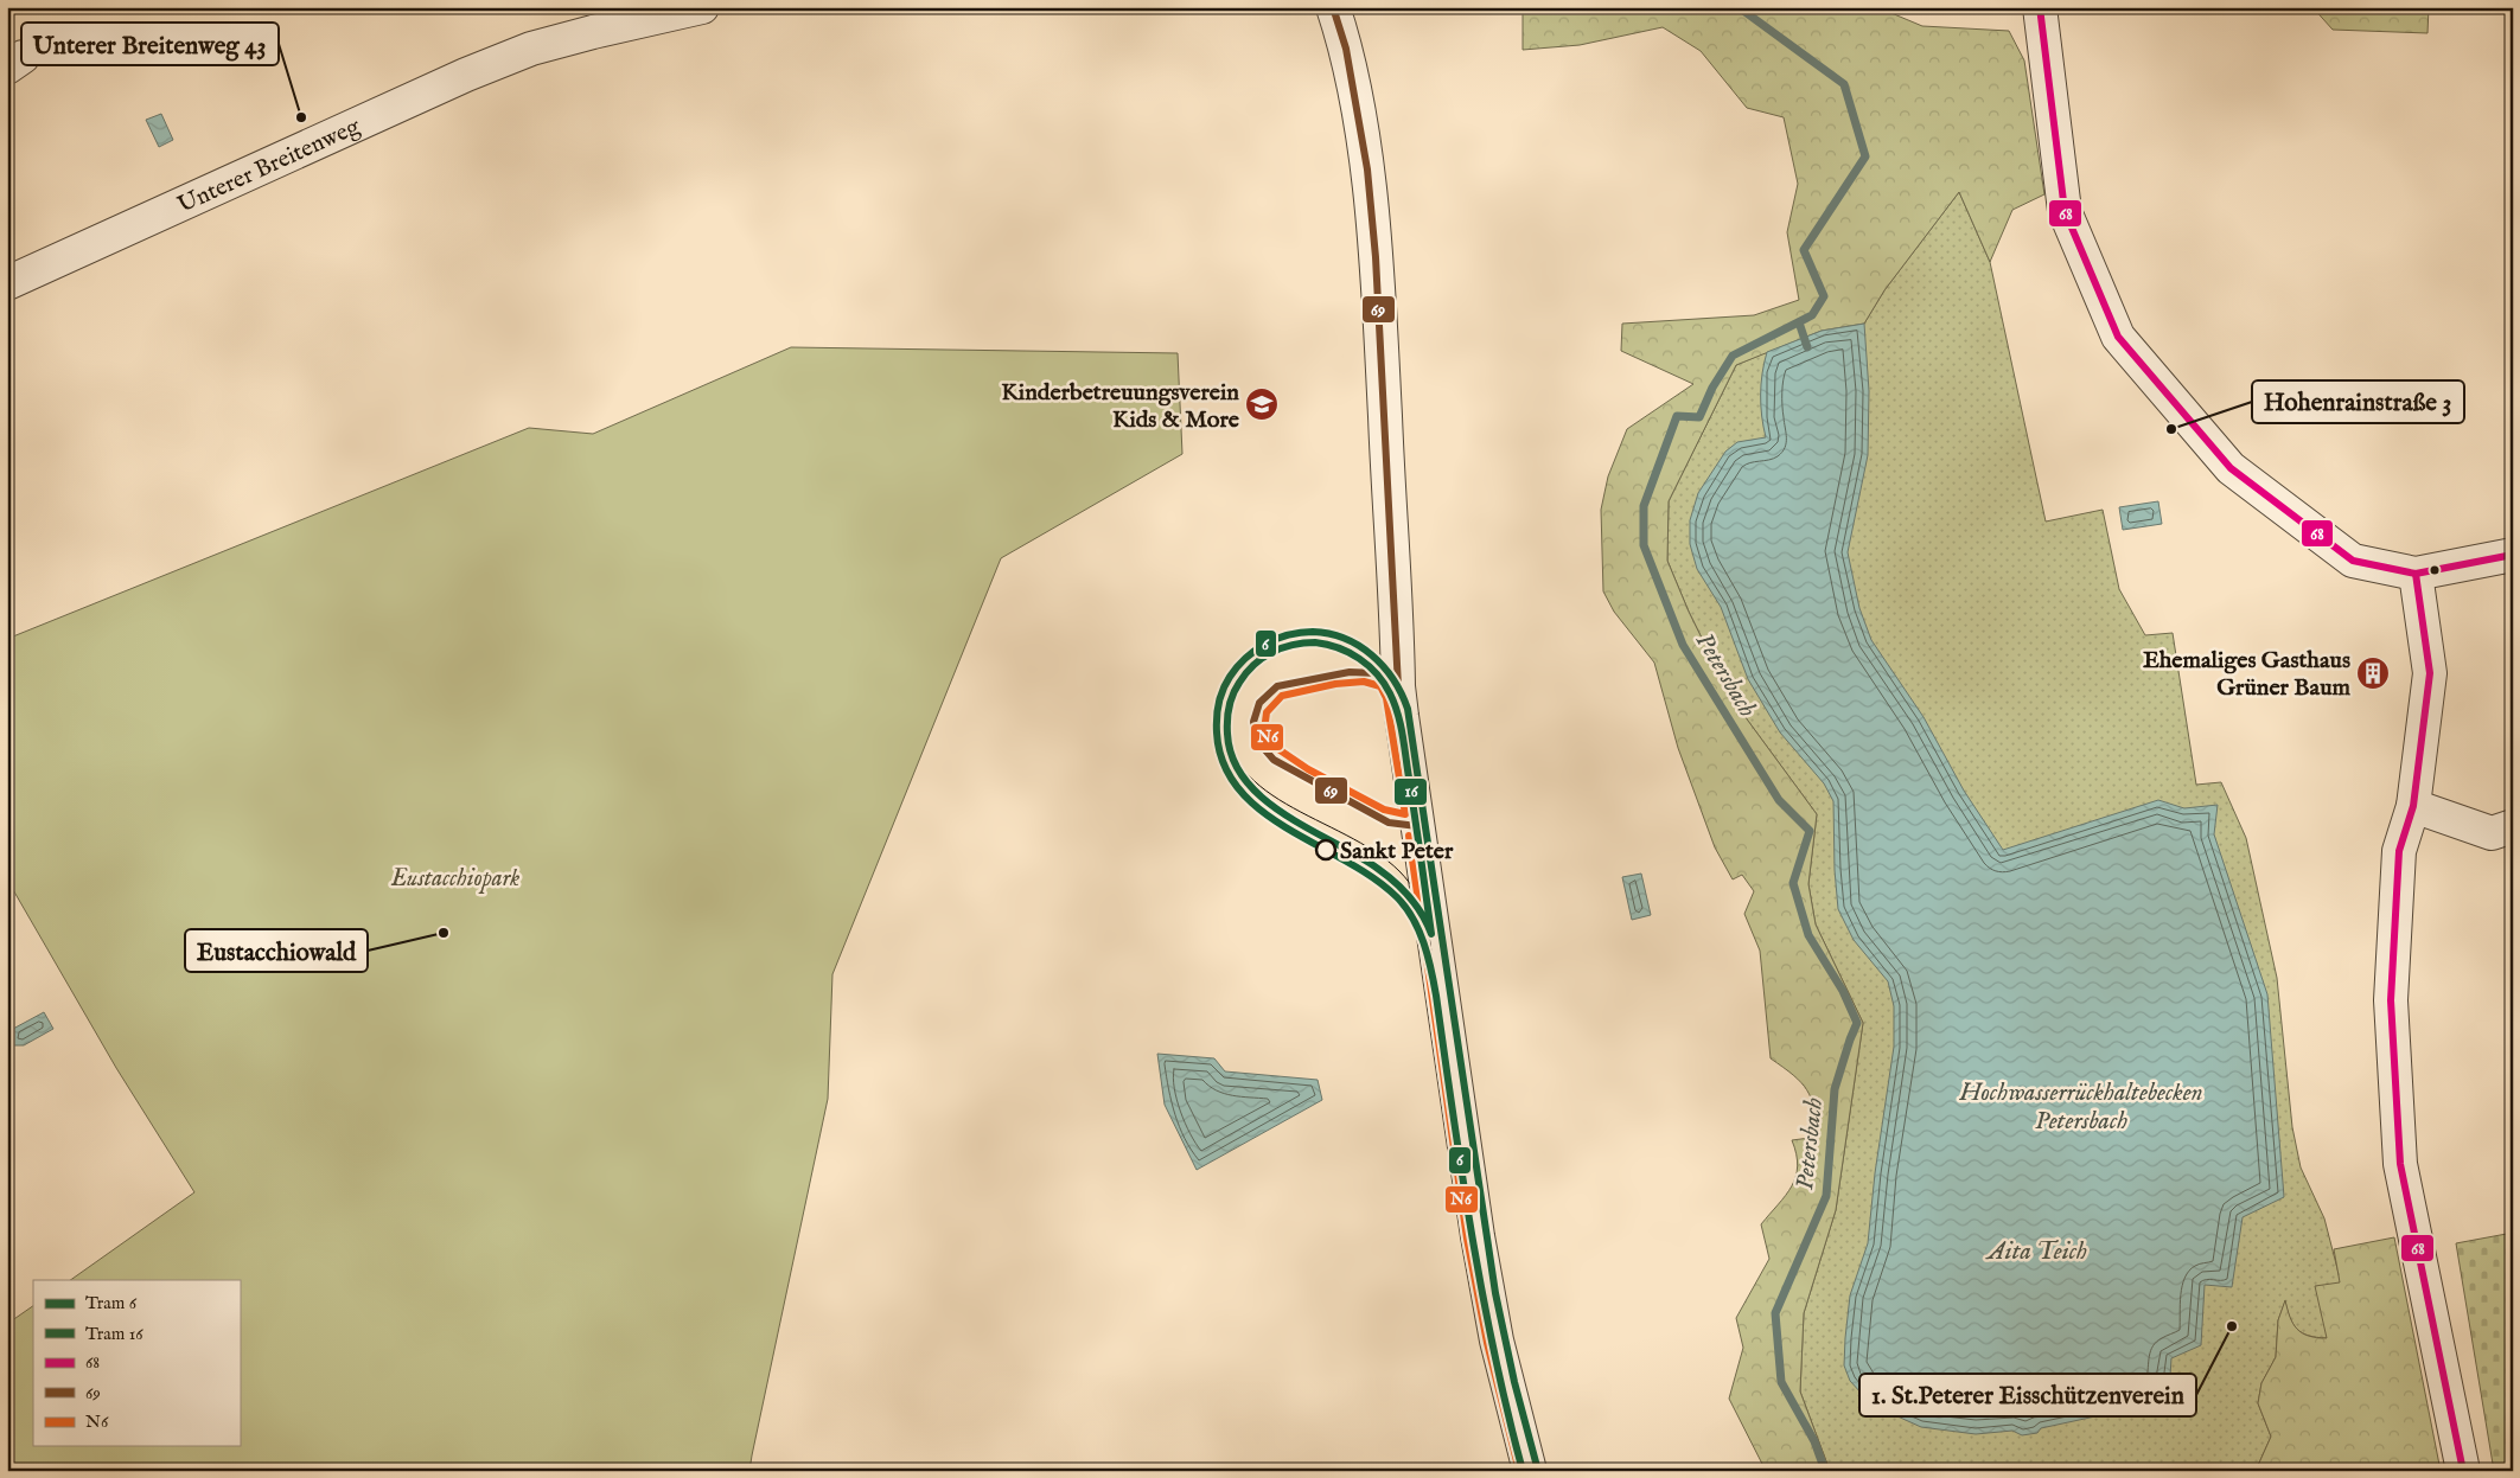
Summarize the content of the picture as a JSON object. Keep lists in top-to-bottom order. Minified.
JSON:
{"streets":{"street":["Unterer Breitenweg"]},"water":["Petersbach","Hochwasserrückhaltebecken Petersbach","Aita Teich"],"parks":["Eustacchiopark"],"places":{"other":["Unterer Breitenweg 43","Hohenrainstraße 3","Sankt Peter","Eustacchiowald","1. St.Peterer Eisschützenverein"],"school or university":["Kinderbetreuungsverein Kids & More"],"building":["Ehemaliges Gasthaus Grüner Baum"]},"lines":["transit line 68","transit line 69","tram line 6","tram line 16","transit line N6"],"legend":["Tram 6","Tram 16","68","69","N6"]}
